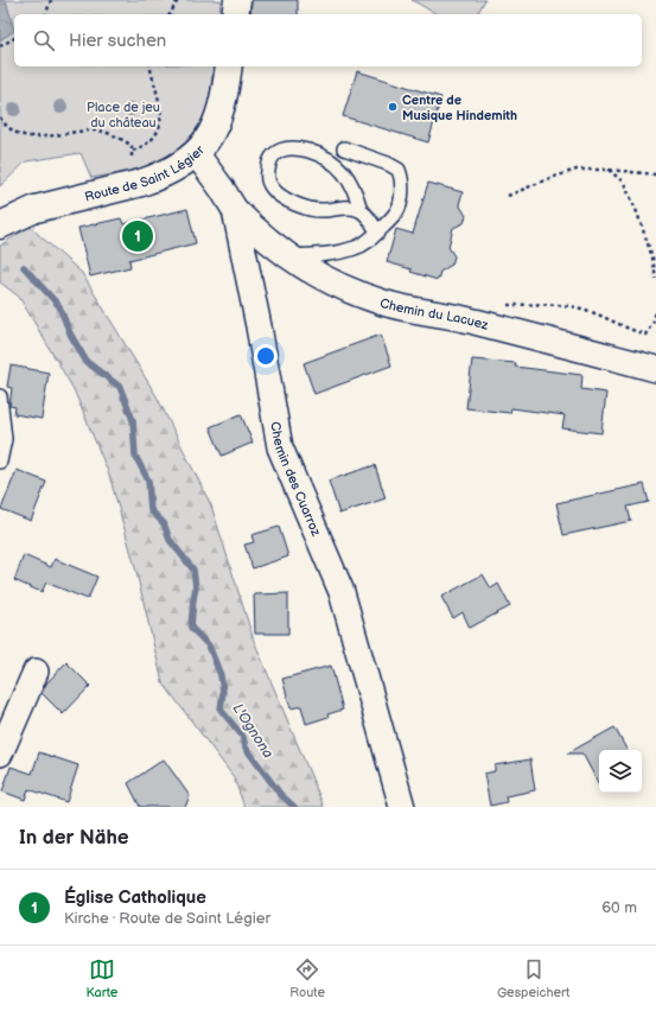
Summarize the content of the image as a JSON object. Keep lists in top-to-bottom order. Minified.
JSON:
{"streets":{"main road":["Route de Saint Légier"],"street":["Chemin du Lacuez","Chemin des Cuarroz"]},"crossings":[["Route de Saint Légier","Chemin des Cuarroz"],["Chemin du Lacuez","Chemin des Cuarroz"]],"water":["L'Ognona"],"parks":["Place de jeu du château"],"places":["Centre de Musique Hindemith"],"page":{"search":"Hier suchen","pins":"1","heading":"In der Nähe","list":[{"mark":"1","name":"Église Catholique","note":"Kirche · Route de Saint Légier","value":"60 m"}],"nav":["Karte","Route","Gespeichert"]}}
